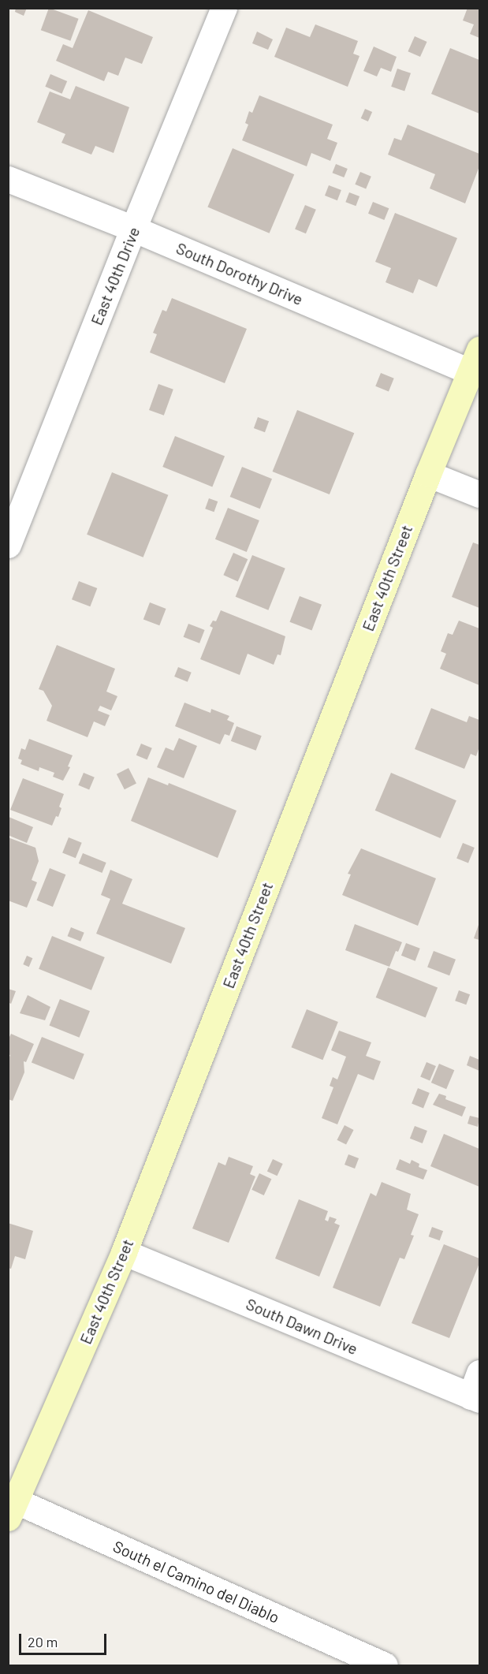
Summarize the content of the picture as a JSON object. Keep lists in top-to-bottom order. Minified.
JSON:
{"streets":{"street":["South Dorothy Drive","East 40th Drive","East 40th Street","South Dawn Drive","South el Camino del Diablo"]},"crossings":[["South Dorothy Drive","East 40th Drive"],["South Dorothy Drive","East 40th Street"],["East 40th Street","South Dawn Drive"],["East 40th Street","South el Camino del Diablo"]],"scale_bar":"20 m"}
